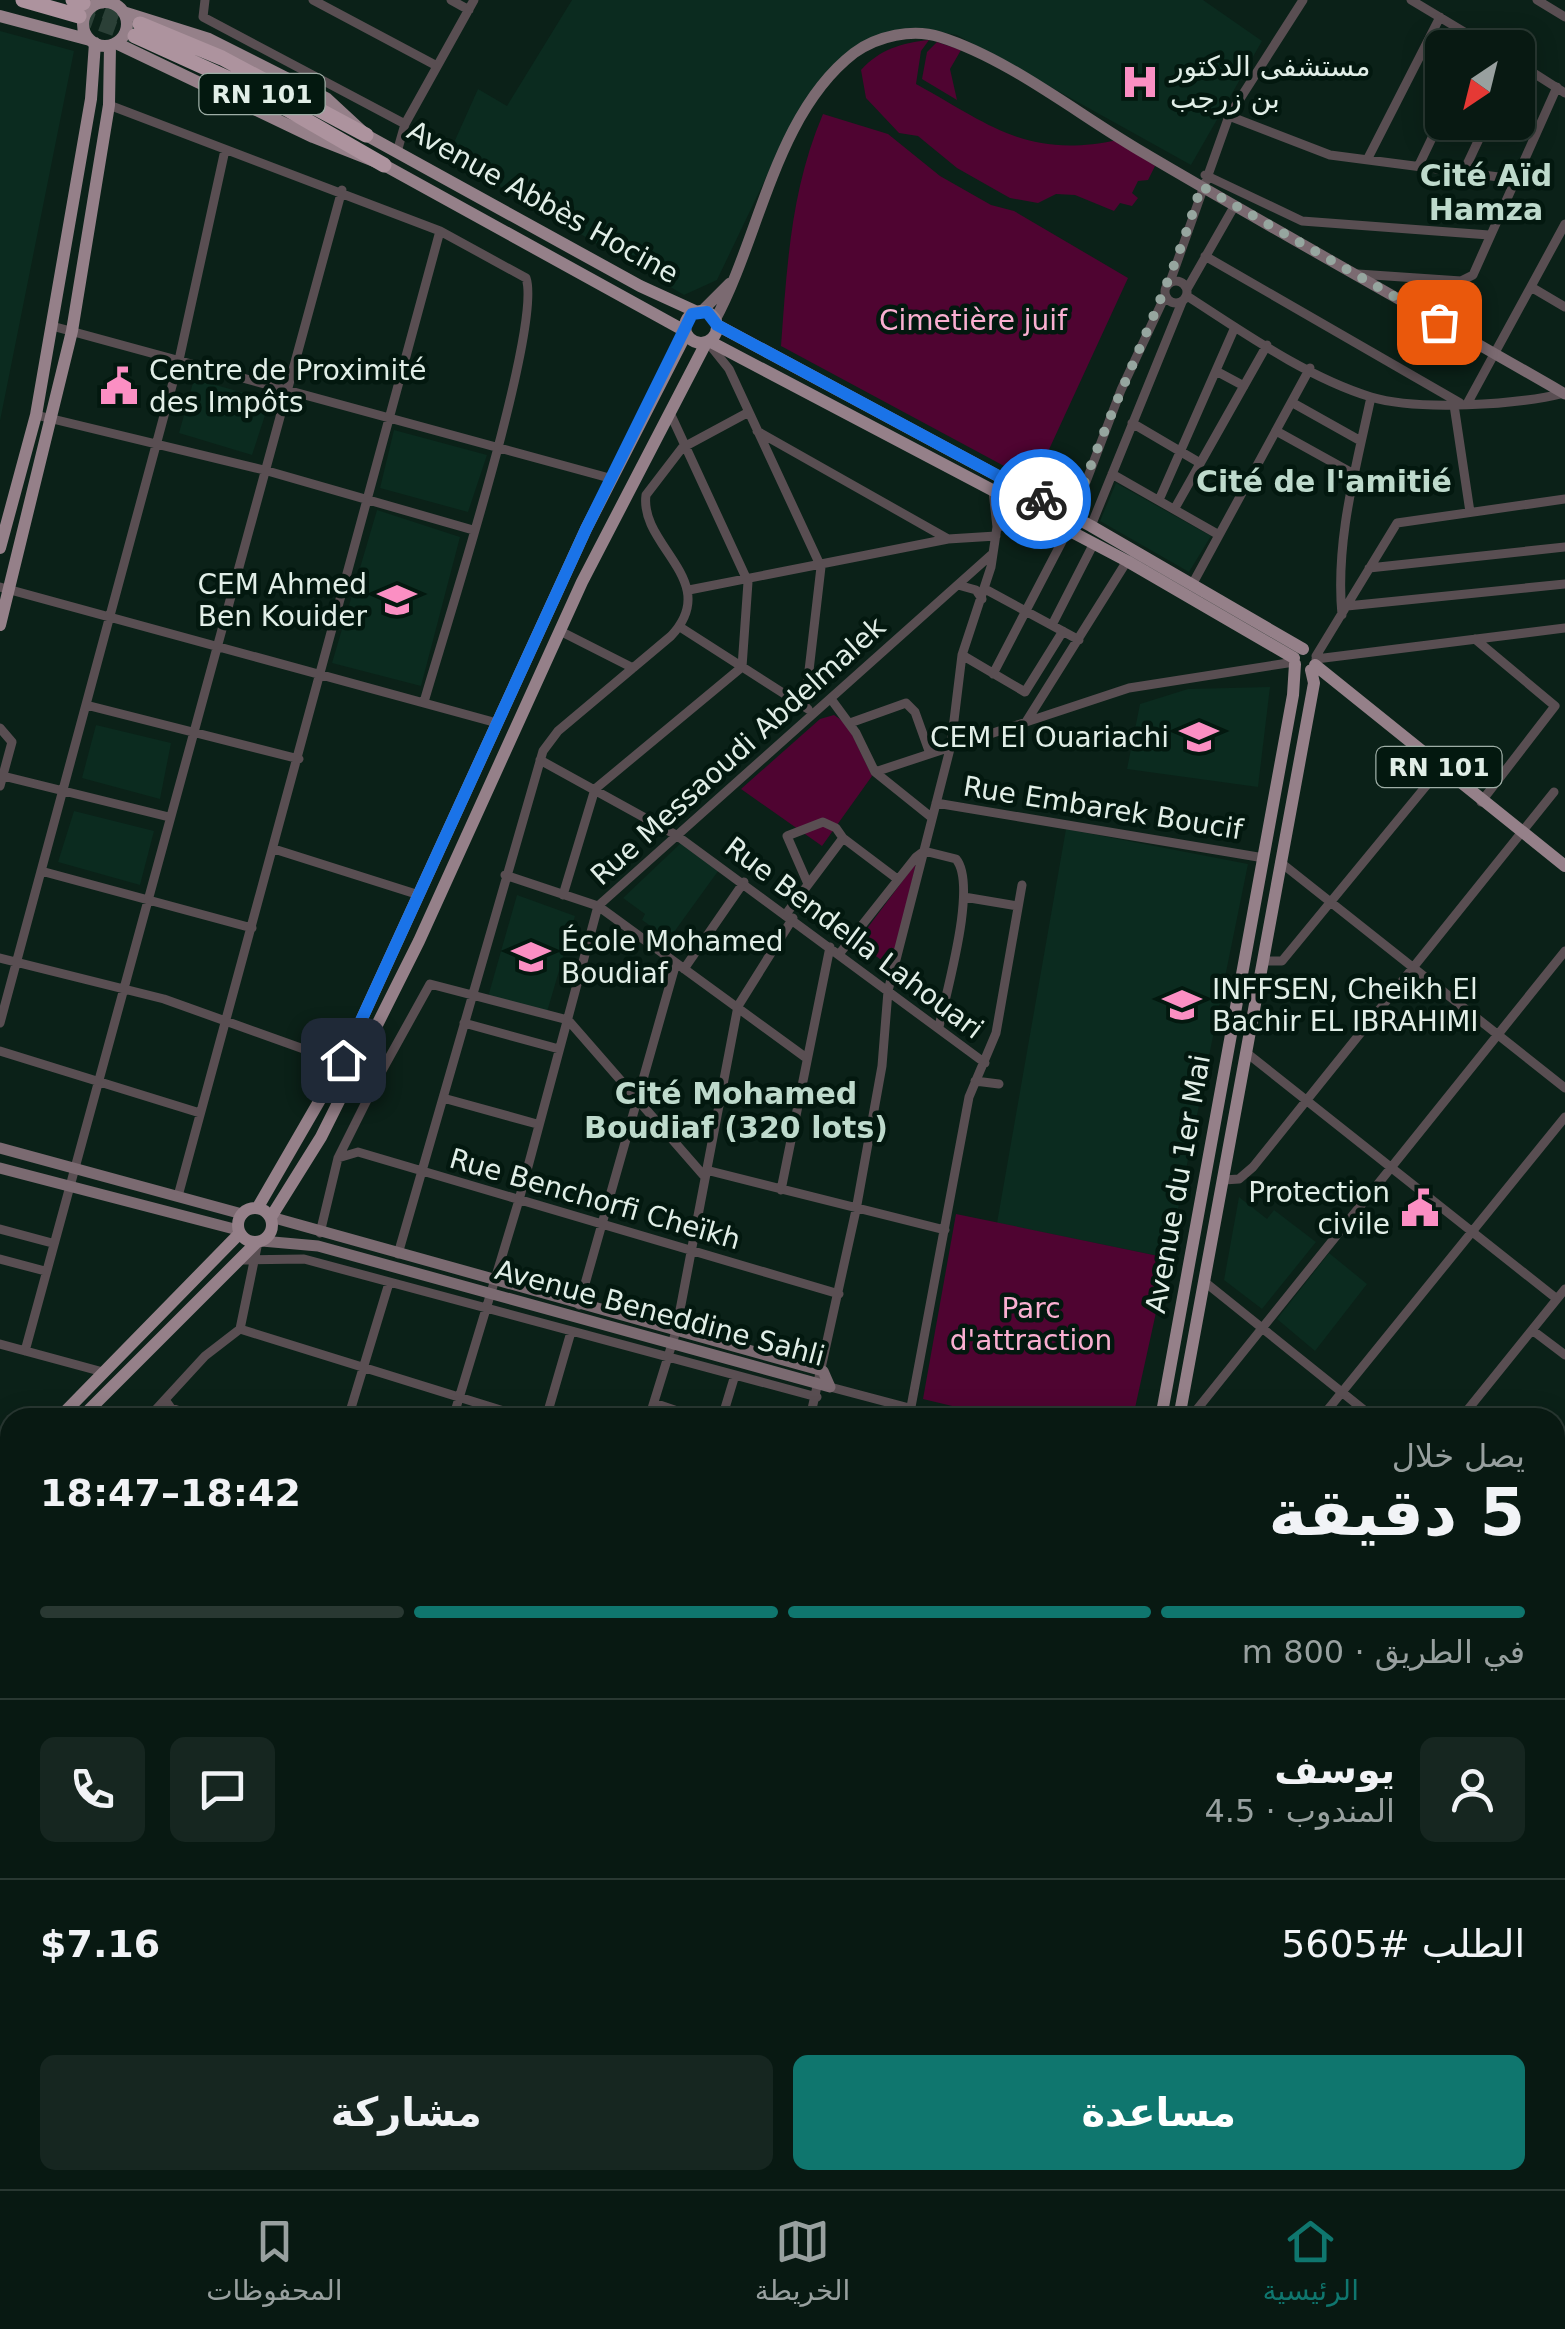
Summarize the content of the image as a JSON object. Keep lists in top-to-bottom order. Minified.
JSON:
{"streets":{"highway":["RN 101"],"main road":["Avenue Abbès Hocine","Avenue du 1er Mai"],"street":["Rue Messaoudi Abdelmalek","Rue Embarek Boucif","Rue Bendella Lahouari","Rue Benchorfi Cheïkh","Avenue Beneddine Sahli"]},"crossings":[["RN 101","Avenue Abbès Hocine"],["RN 101","Avenue du 1er Mai"],["Rue Messaoudi Abdelmalek","Rue Bendella Lahouari"],["Rue Messaoudi Abdelmalek","Rue Benchorfi Cheïkh"],["Rue Messaoudi Abdelmalek","Avenue Beneddine Sahli"],["Rue Embarek Boucif","Avenue du 1er Mai"]],"districts":["Cité Aïd Hamza","Cité de l'amitié","Cité Mohamed Boudiaf (320 lots)"],"parks":["Cimetière juif","Parc d'attraction"],"places":{"hospital":["مستشفى الدكتور بن زرجب"],"public building":["Centre de Proximité des Impôts","Protection civile"],"school or university":["CEM Ahmed Ben Kouider","CEM El Ouariachi","École Mohamed Boudiaf","INFFSEN, Cheikh El Bachir EL IBRAHIMI"]},"north":"bottom left","page":{"heading":["5 دقيقة","يصل خلال","18:42–18:47"],"panel":["يوسف","المندوب · 4.5","الطلب #5605","$7.16"],"bar":"في الطريق · 800 m","buttons":["مساعدة","مشاركة"],"tabs":["الرئيسية","الخريطة","المحفوظات"]}}
